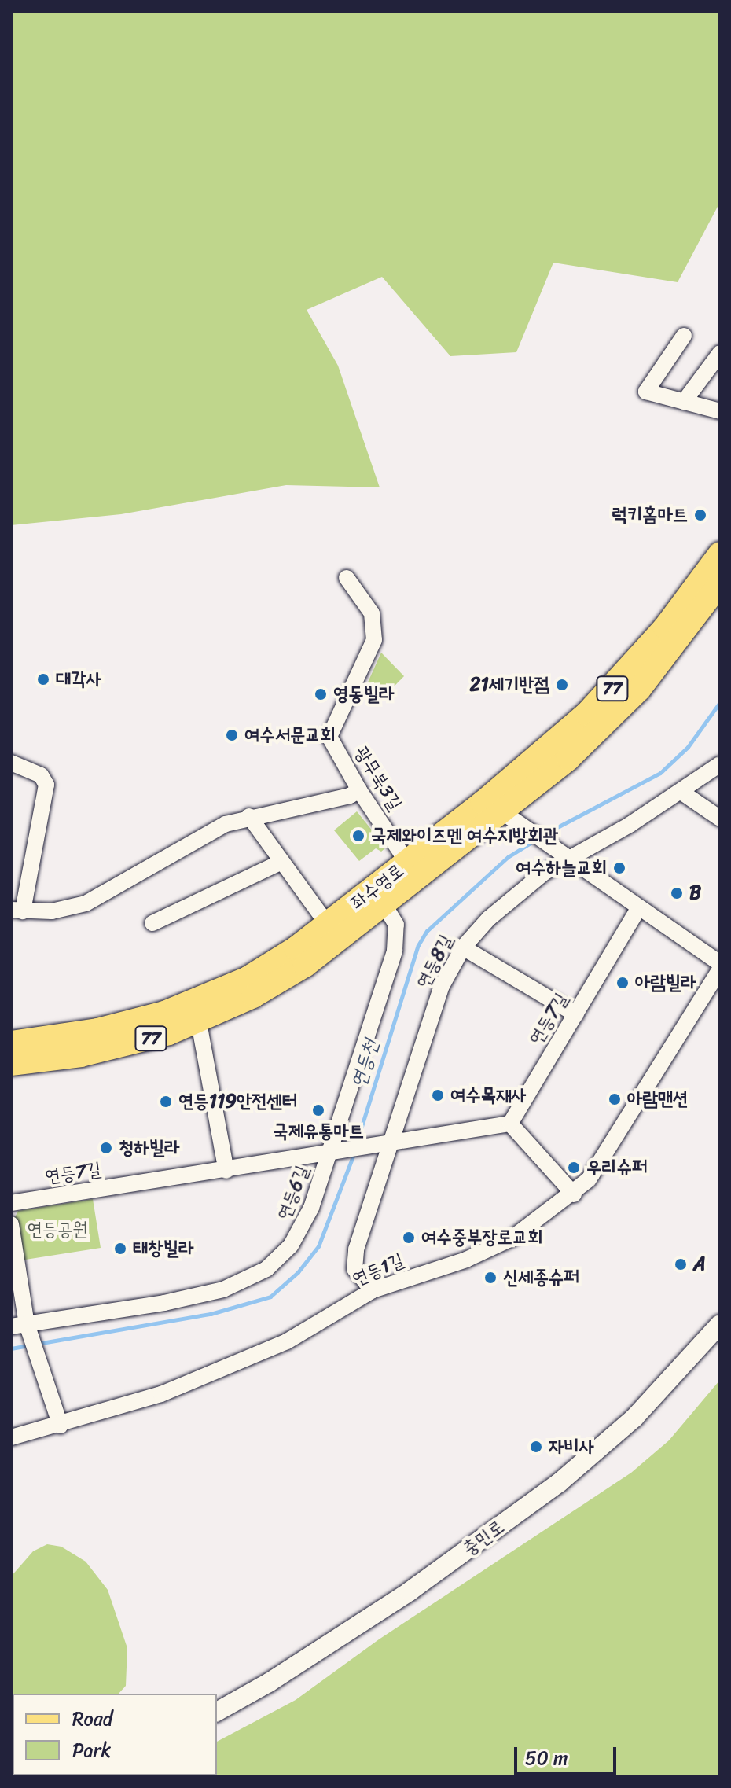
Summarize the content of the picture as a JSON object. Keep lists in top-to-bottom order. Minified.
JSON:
{"streets":{"main road":["77","좌수영로"],"street":["광무북3길","연등8길","연등7길","연등6길","연등1길","충민로"]},"crossings":[["광무북3길","좌수영로"],["좌수영로","연등6길"],["연등8길","연등7길"],["연등8길","연등1길"],["연등7길","연등6길"]],"water":["연등천"],"parks":["연등공원"],"places":["럭키홈마트","대각사","21세기반점","영동빌라","여수서문교회","국제와이즈멘 여수지방회관","여수하늘교회","B","아람빌라","여수목재사","아람맨션","연등119안전센터","국제유통마트","청하빌라","우리슈퍼","여수중부장로교회","태창빌라","A","신세종슈퍼","자비사"],"legend":["Road","Park"],"scale_bar":"50 m"}
